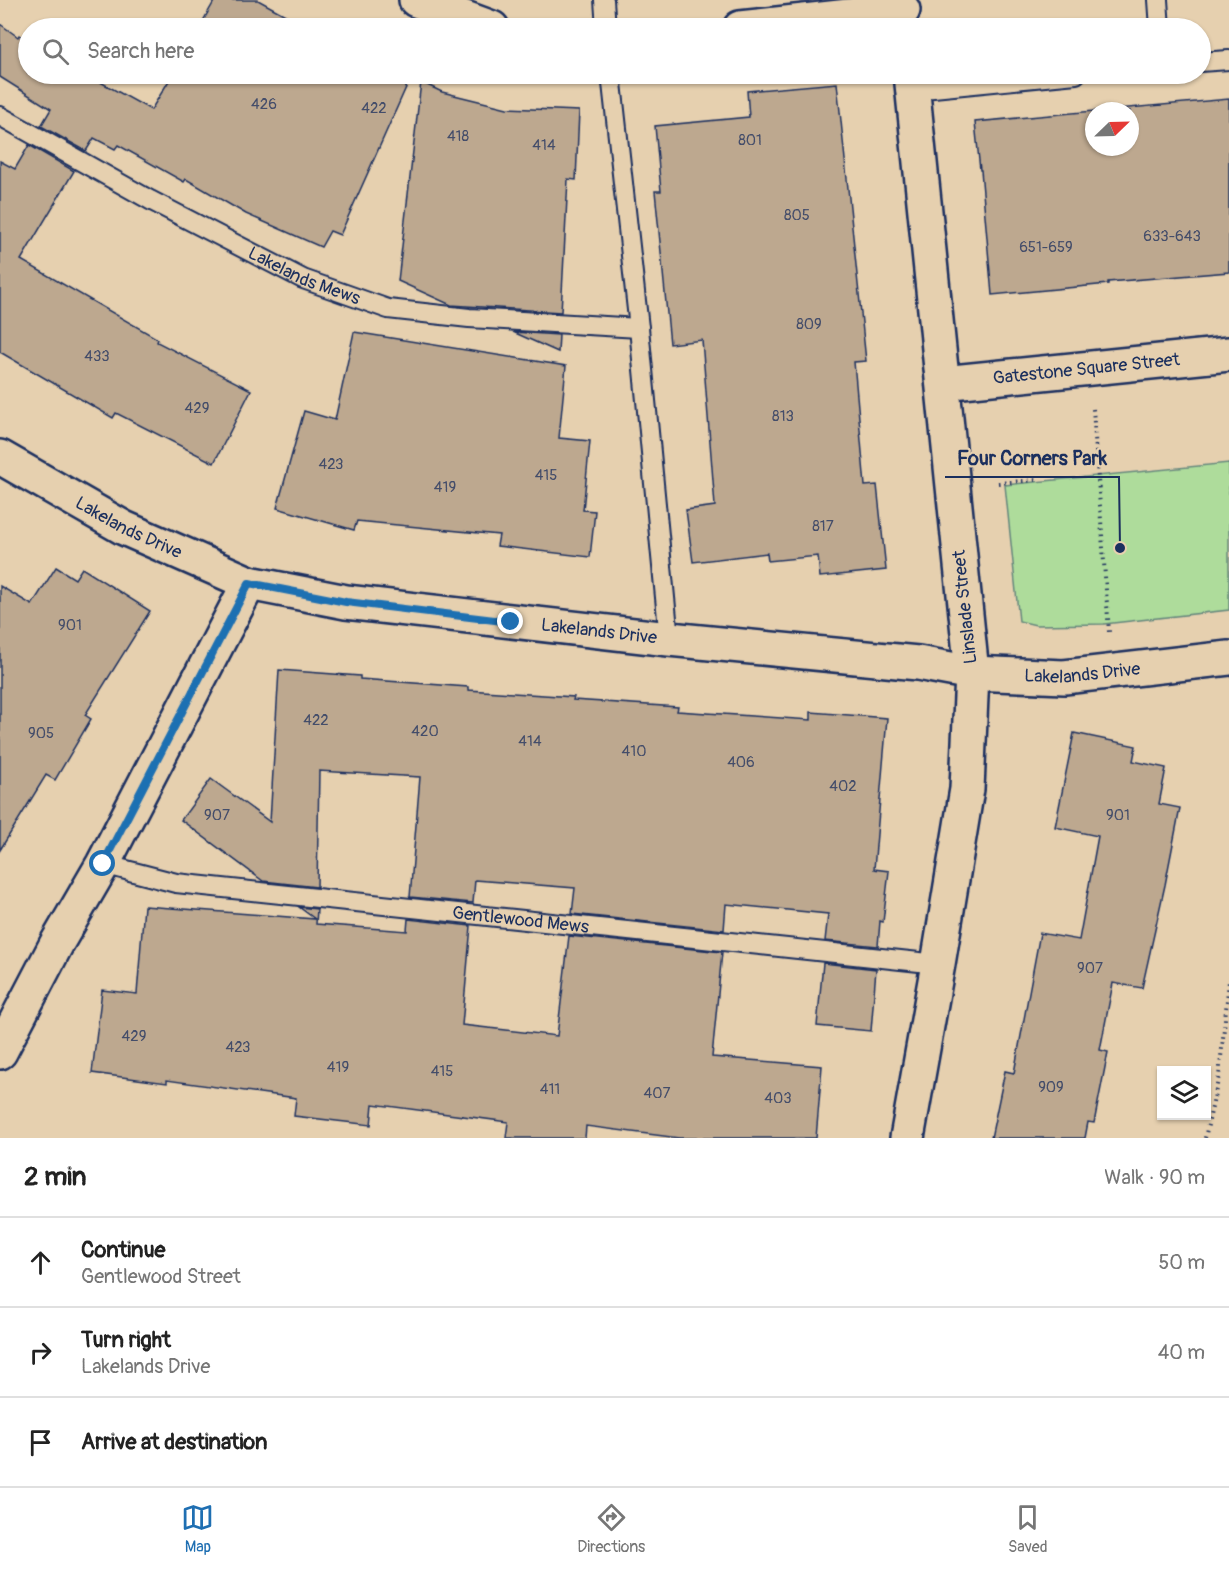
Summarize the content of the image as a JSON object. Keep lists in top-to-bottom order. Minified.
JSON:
{"streets":{"street":["Gatestone Square Street","Lakelands Drive","Linslade Street"],"lane":["Lakelands Mews","Gentlewood Mews"]},"crossings":[["Gatestone Square Street","Linslade Street"],["Lakelands Drive","Linslade Street"],["Linslade Street","Gentlewood Mews"]],"places":["Four Corners Park"],"house_numbers":["426","422","418","801","414","805","633-643","651-659","809","433","429","813","423","415","419","817","901","422","420","905","414","410","406","402","907","901","907","429","423","419","415","909","411","407","403"],"north":"top right","page":{"search":"Search here","heading":["2 min","Walk · 90 m"],"list":[["Continue","Gentlewood Street","50 m"],["Turn right","Lakelands Drive","40 m"],"Arrive at destination"],"nav":["Map","Directions","Saved"]}}
